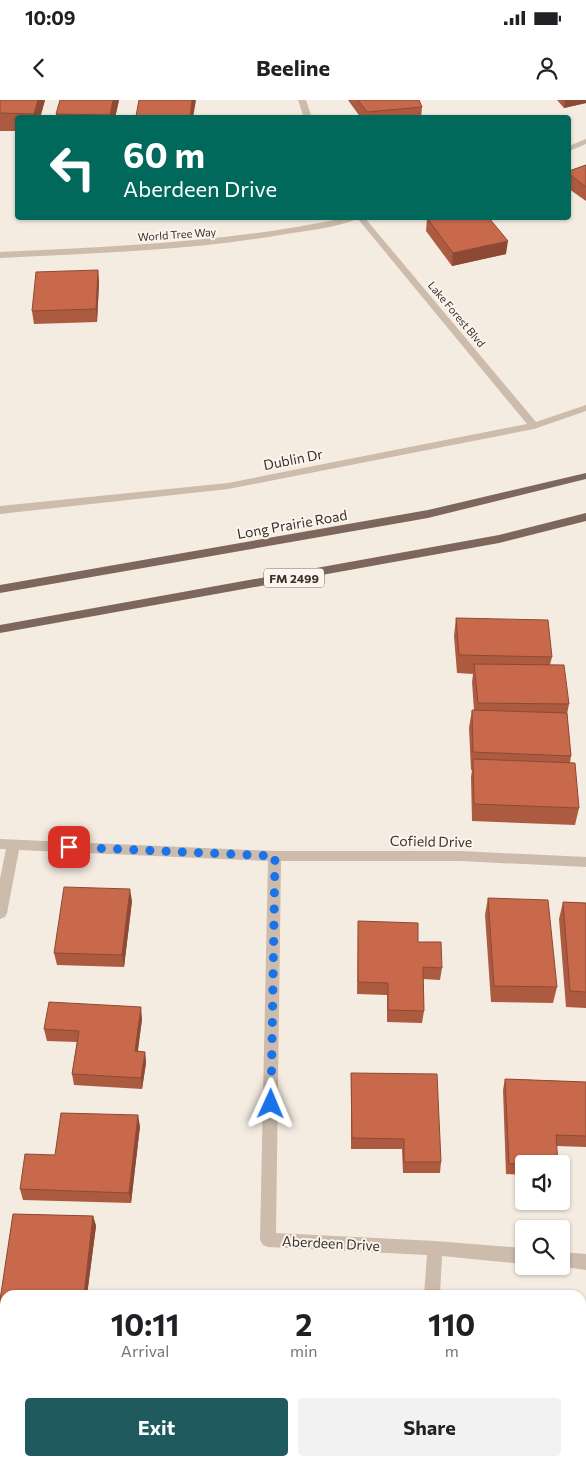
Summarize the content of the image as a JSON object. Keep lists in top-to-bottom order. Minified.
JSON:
{"streets":{"main road":["Long Prairie Road","FM 2499"],"street":["World Tree Way","Lake Forest Blvd","Dublin Dr","Cofield Drive","Aberdeen Drive"]},"crossings":[["Lake Forest Blvd","Dublin Dr"],["Cofield Drive","Aberdeen Drive"]],"page":{"status":"10:09","header":"Beeline","turn":["60 m","Aberdeen Drive"],"eta":["10:11","Arrival","2","min","110","m"],"buttons":["Exit","Share"]}}
